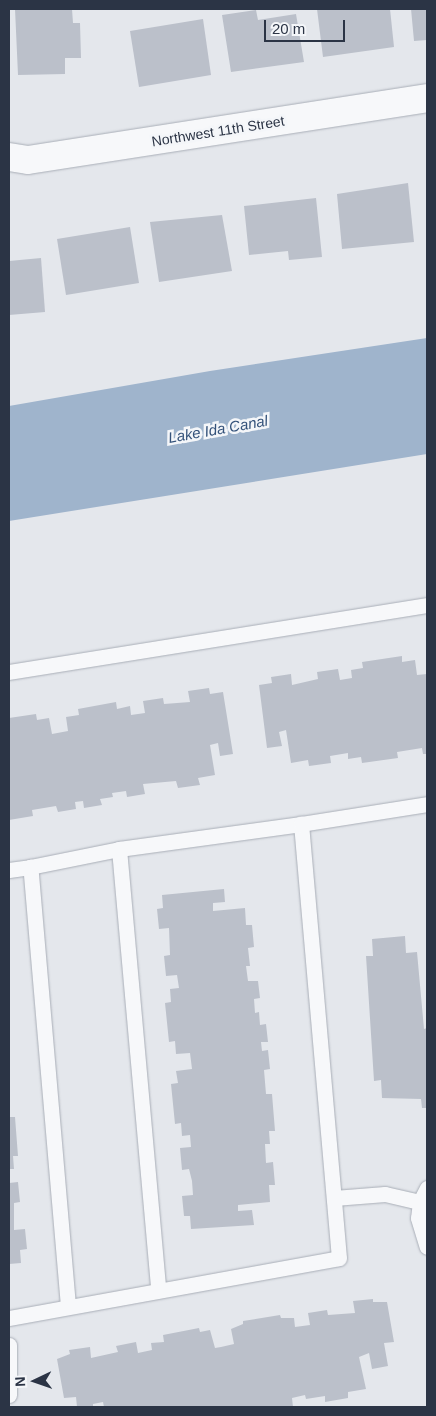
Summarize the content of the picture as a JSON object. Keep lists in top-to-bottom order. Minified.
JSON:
{"streets":{"street":["Northwest 11th Street"]},"water":["Lake Ida Canal"],"scale_bar":"20 m","north":"left"}
